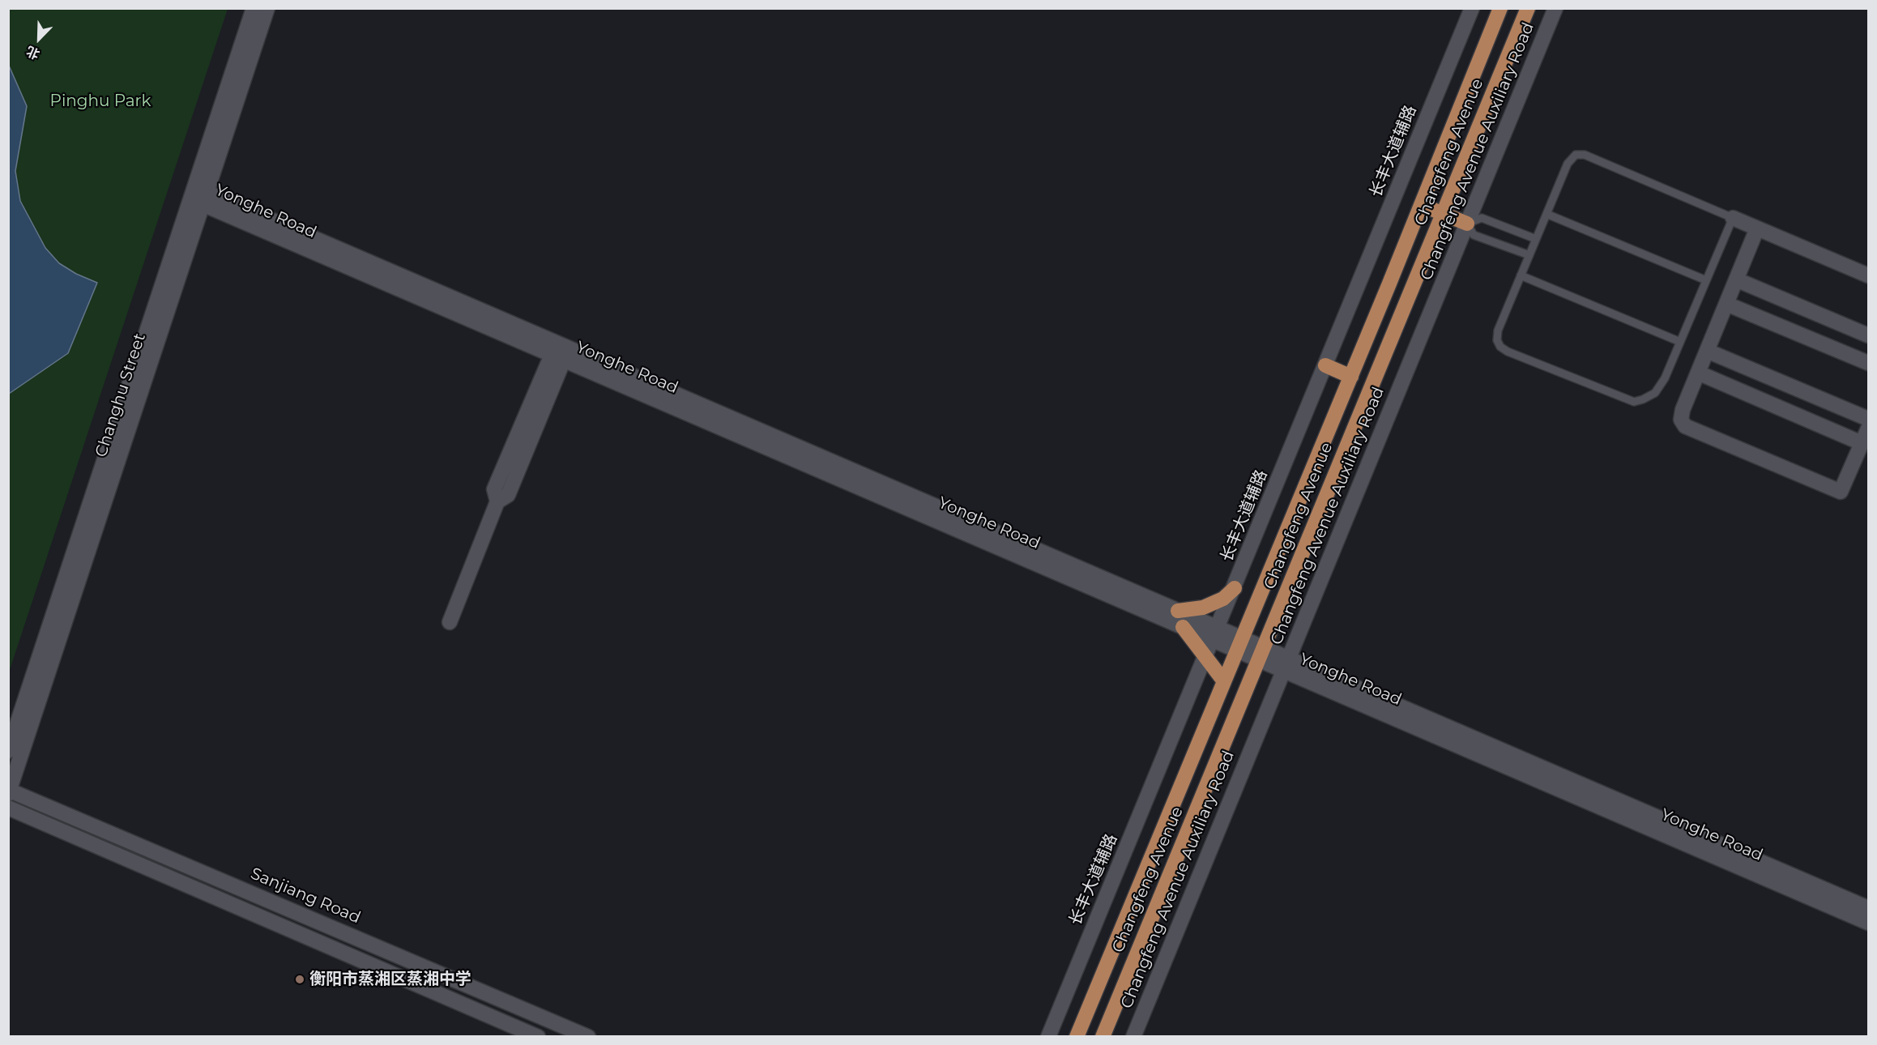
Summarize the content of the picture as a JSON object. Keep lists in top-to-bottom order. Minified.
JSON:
{"streets":{"main road":["长丰大道辅路","Changfeng Avenue Auxiliary Road","Changfeng Avenue","Yonghe Road","Changhu Street","Sanjiang Road"]},"crossings":[["长丰大道辅路","Yonghe Road"],["Changfeng Avenue Auxiliary Road","Yonghe Road"],["Changfeng Avenue","Yonghe Road"],["Yonghe Road","Changhu Street"],["Changhu Street","Sanjiang Road"]],"parks":["Pinghu Park"],"places":["衡阳市蒸湘区蒸湘中学"],"north":"bottom left"}
